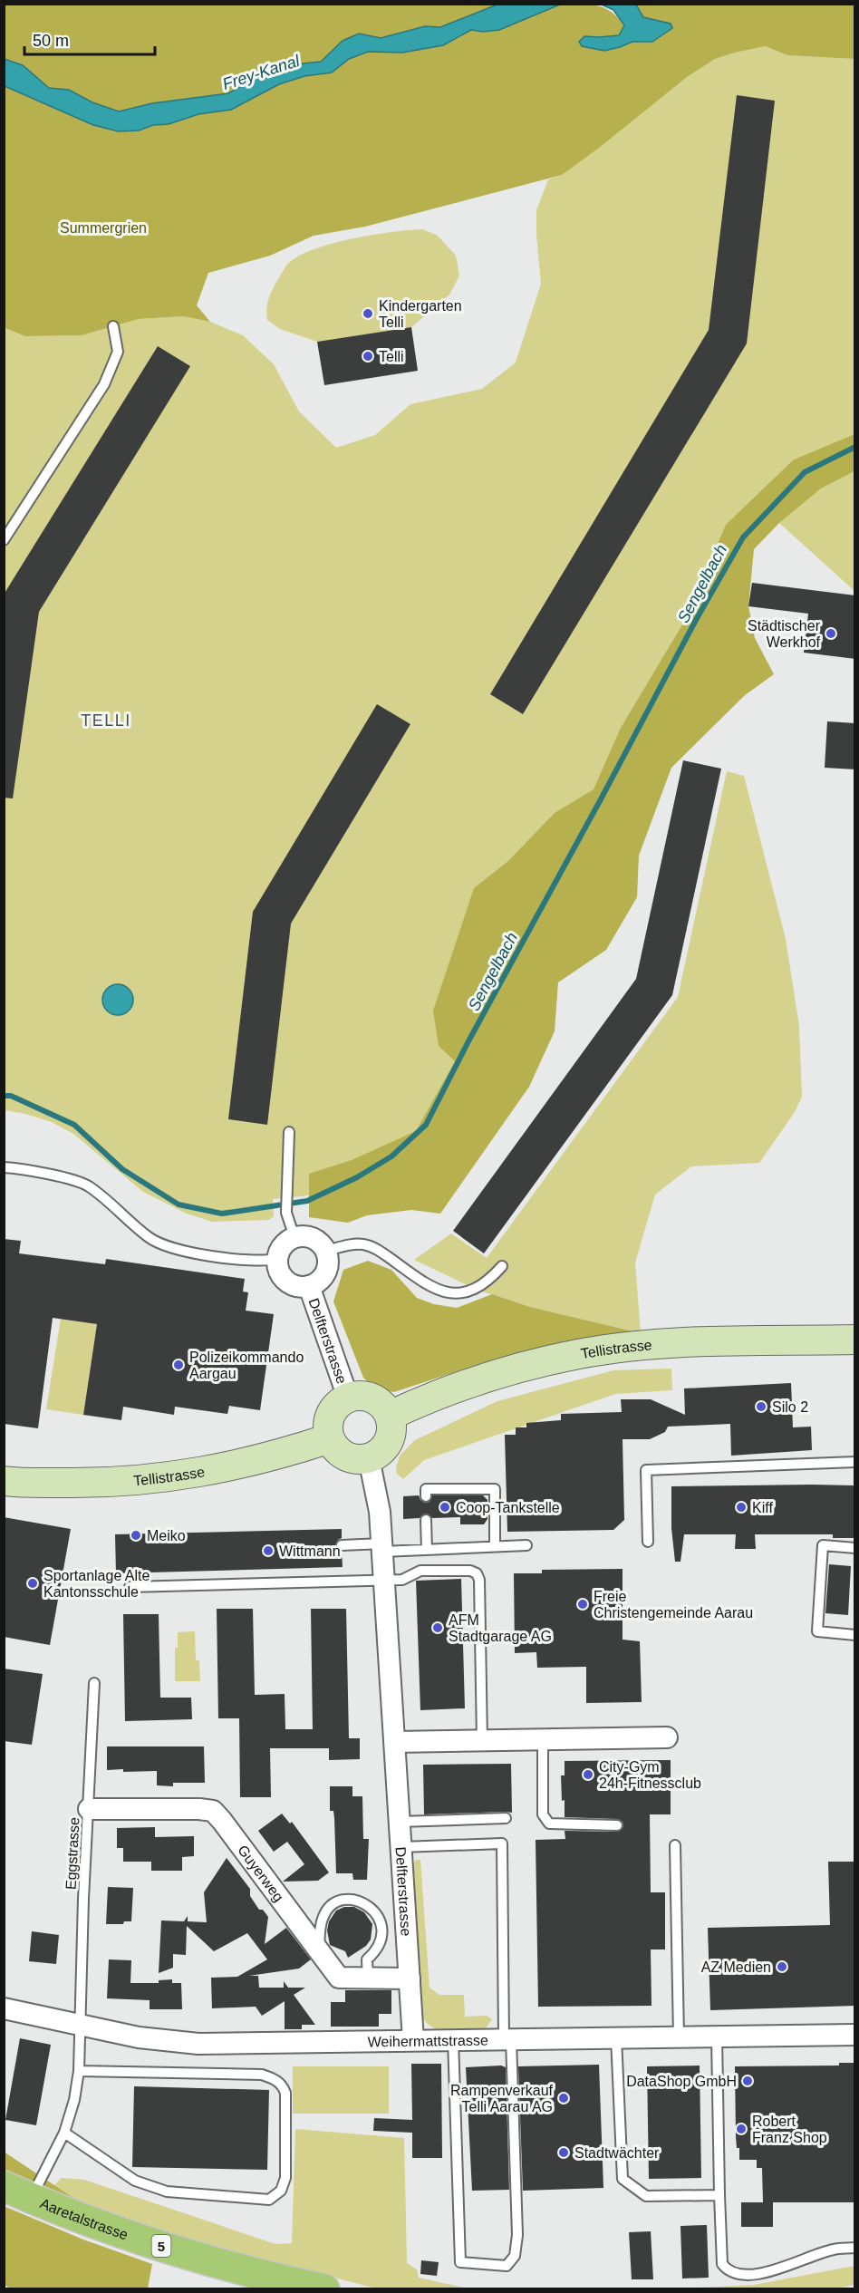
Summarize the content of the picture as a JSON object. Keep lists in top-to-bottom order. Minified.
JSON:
{"streets":{"main road":["Tellistrasse","Aaretalstrasse","5"],"street":["Delfterstrasse","Guyerweg","Weihermattstrasse"],"lane":["Eggstrasse"]},"crossings":[["Delfterstrasse","Tellistrasse"],["Delfterstrasse","Guyerweg"],["Delfterstrasse","Weihermattstrasse"],["Eggstrasse","Guyerweg"],["Eggstrasse","Weihermattstrasse"]],"districts":["TELLI"],"water":["Frey-Kanal","Sengelbach"],"parks":["Summergrien"],"places":["Kindergarten Telli","Telli","Städtischer Werkhof","Polizeikommando Aargau","Silo 2","Coop-Tankstelle","Kiff","Meiko","Wittmann","Sportanlage Alte Kantonsschule","Freie Christengemeinde Aarau","AFM Stadtgarage AG","City-Gym 24h-Fitnessclub","AZ Medien","DataShop GmbH","Rampenverkauf Telli Aarau AG","Robert Franz Shop","Stadtwächter"],"scale_bar":"50 m"}
